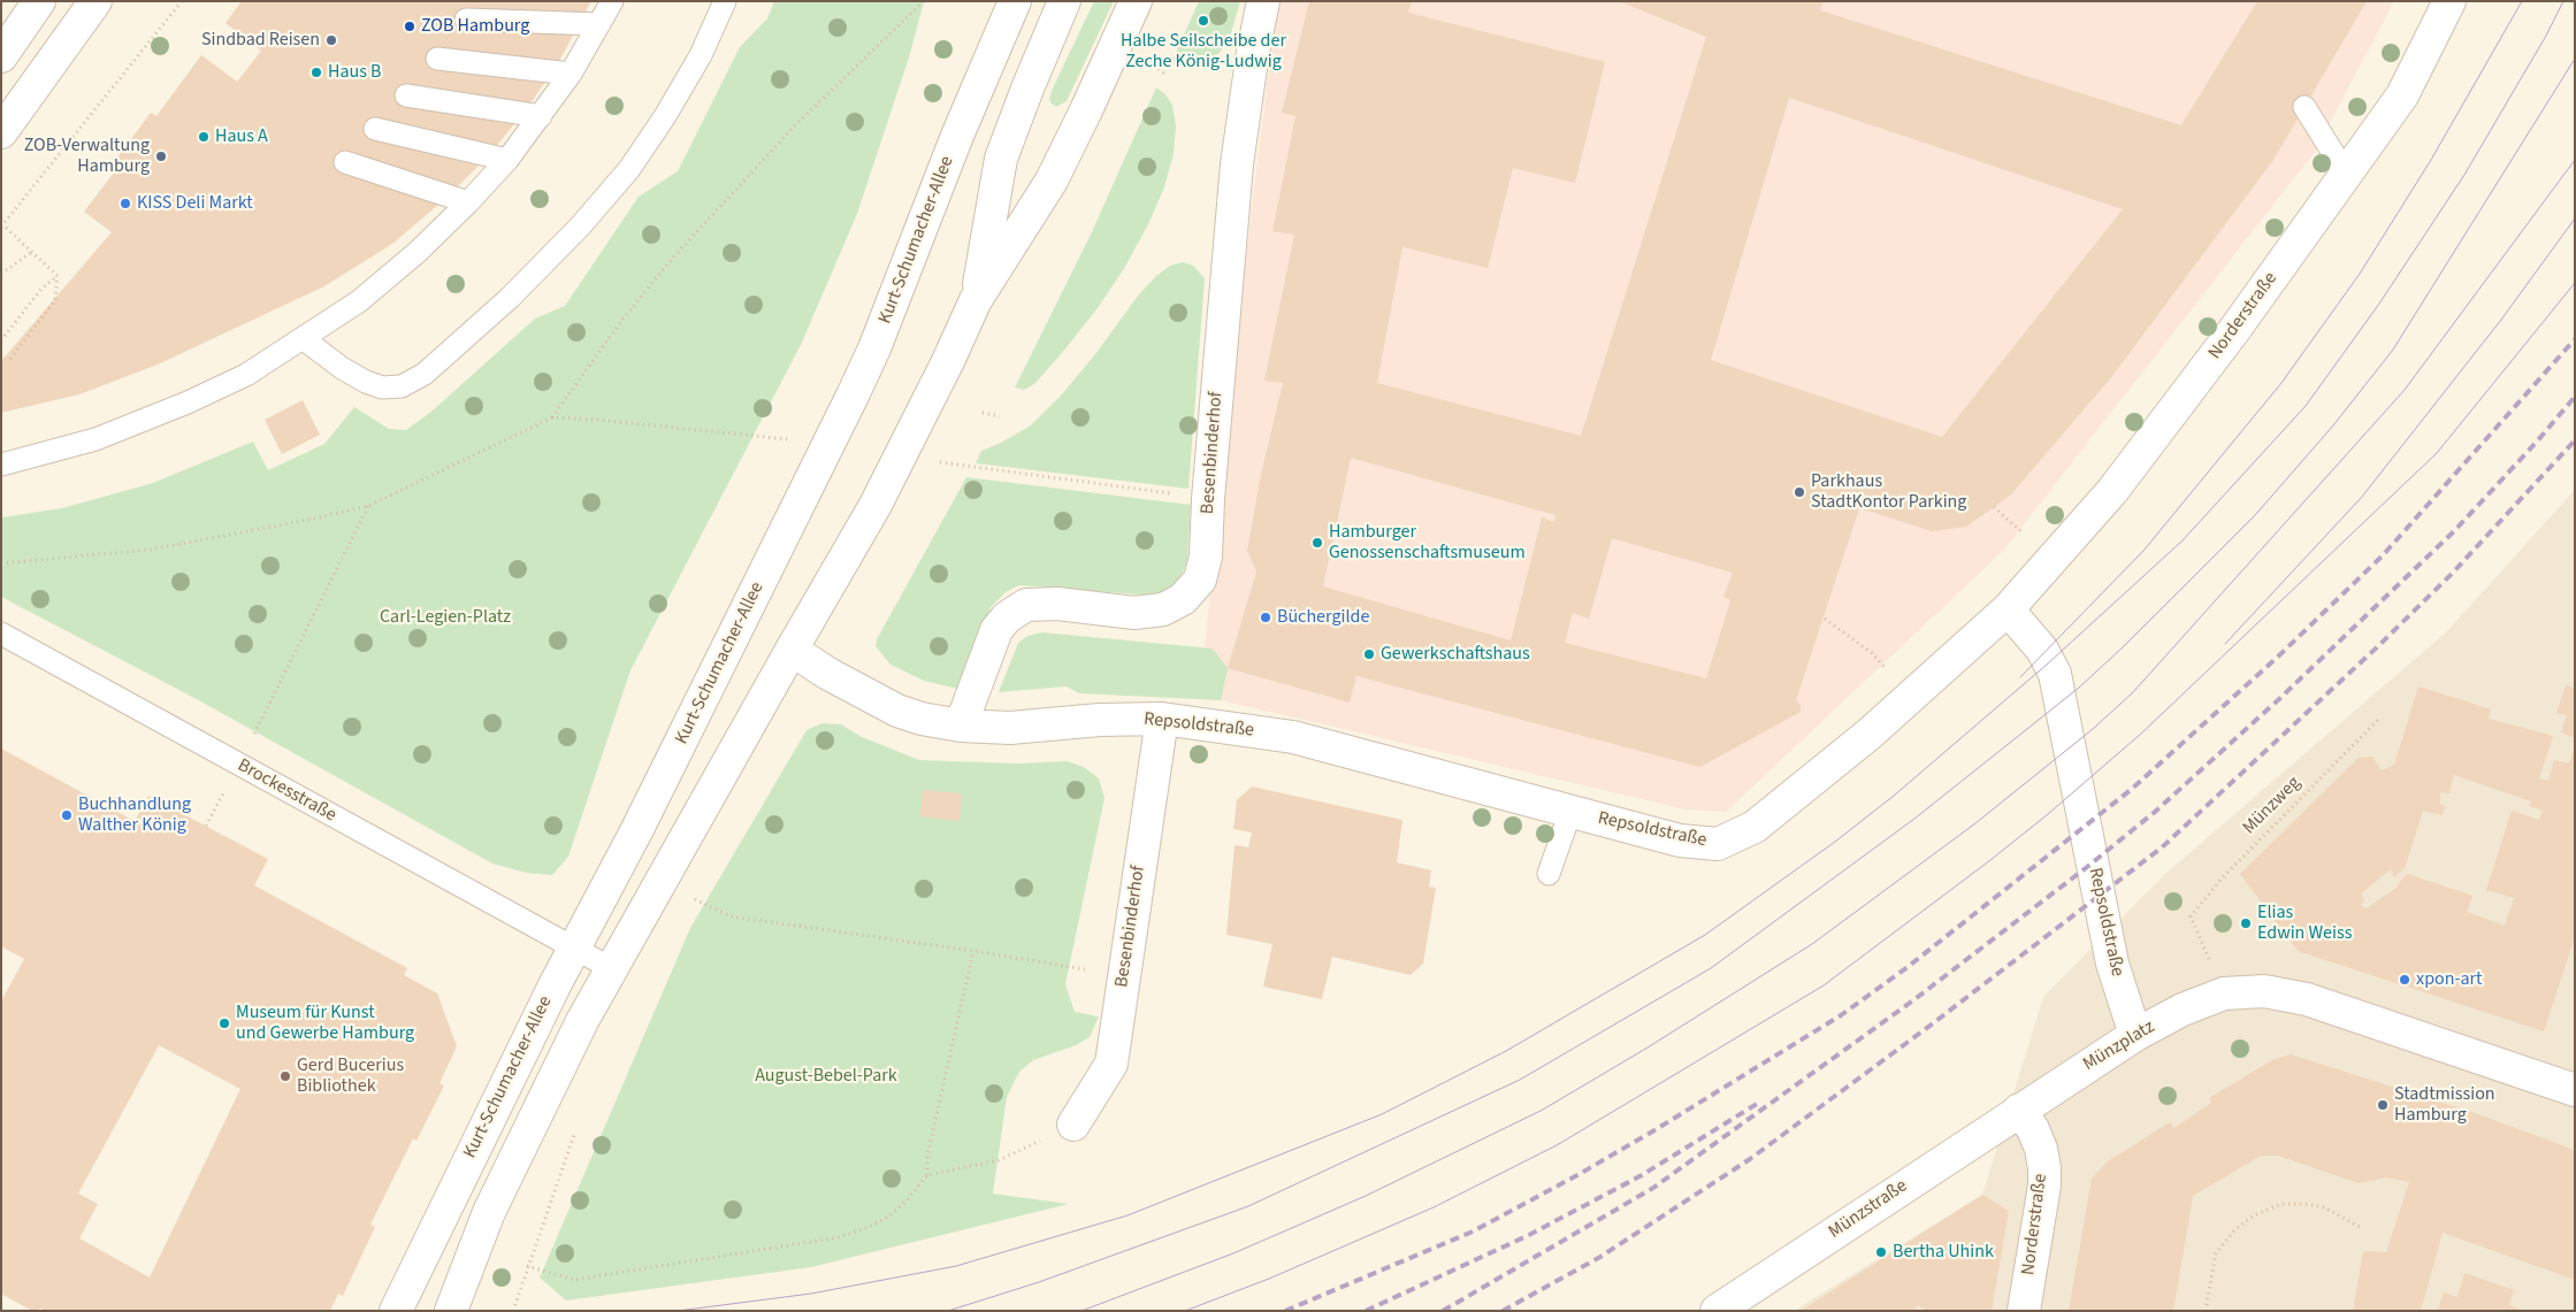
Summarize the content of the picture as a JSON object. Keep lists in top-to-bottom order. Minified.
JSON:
{"streets":{"street":["Kurt-Schumacher-Allee","Norderstraße","Besenbinderhof","Repsoldstraße","Münzplatz","Münzstraße"],"lane":["Brockesstraße"],"path":["Münzweg"]},"crossings":[["Kurt-Schumacher-Allee","Brockesstraße"],["Norderstraße","Repsoldstraße"],["Norderstraße","Münzplatz"],["Norderstraße","Münzstraße"],["Besenbinderhof","Repsoldstraße"],["Repsoldstraße","Münzplatz"],["Münzplatz","Münzstraße"]],"parks":["Carl-Legien-Platz","August-Bebel-Park"],"places":["Halbe Seilscheibe der Zeche König-Ludwig","ZOB Hamburg","Sindbad Reisen","Haus B","Haus A","ZOB-Verwaltung Hamburg","KISS Deli Markt","Parkhaus StadtKontor Parking","Hamburger Genossenschaftsmuseum","Büchergilde","Gewerkschaftshaus","Buchhandlung Walther König","Elias Edwin Weiss","xpon-art","Museum für Kunst und Gewerbe Hamburg","Gerd Bucerius Bibliothek","Stadtmission Hamburg","Bertha Uhink"]}
